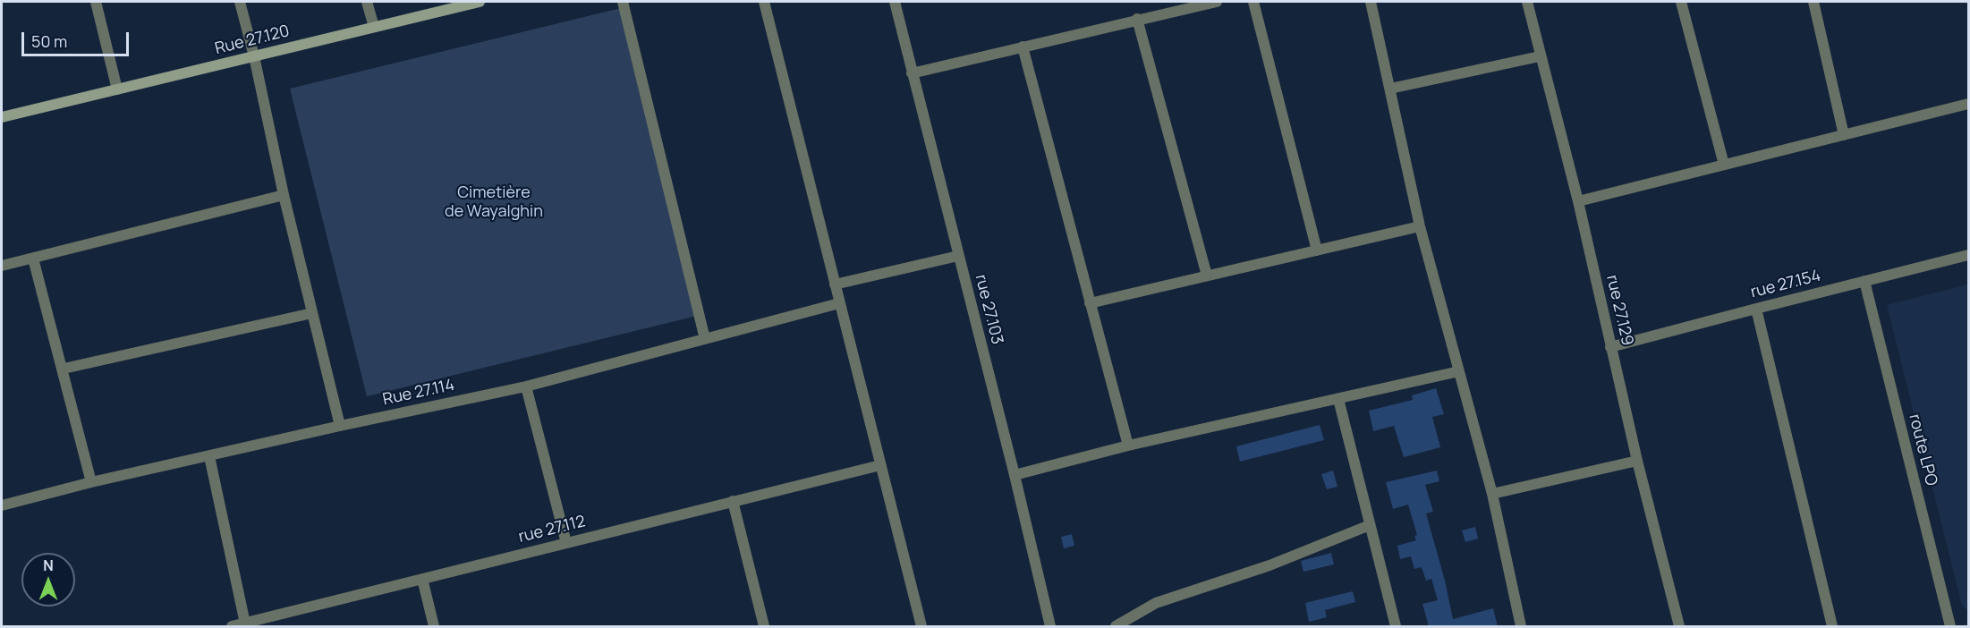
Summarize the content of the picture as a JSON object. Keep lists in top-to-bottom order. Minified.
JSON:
{"streets":{"street":["Rue 27.120","rue 27.154","rue 27.103","rue 27.129","Rue 27.114","route LPO","rue 27.112"]},"crossings":[["rue 27.154","rue 27.129"],["rue 27.154","route LPO"]],"parks":["Cimetière de Wayalghin"],"scale_bar":"50 m","north":"top"}
